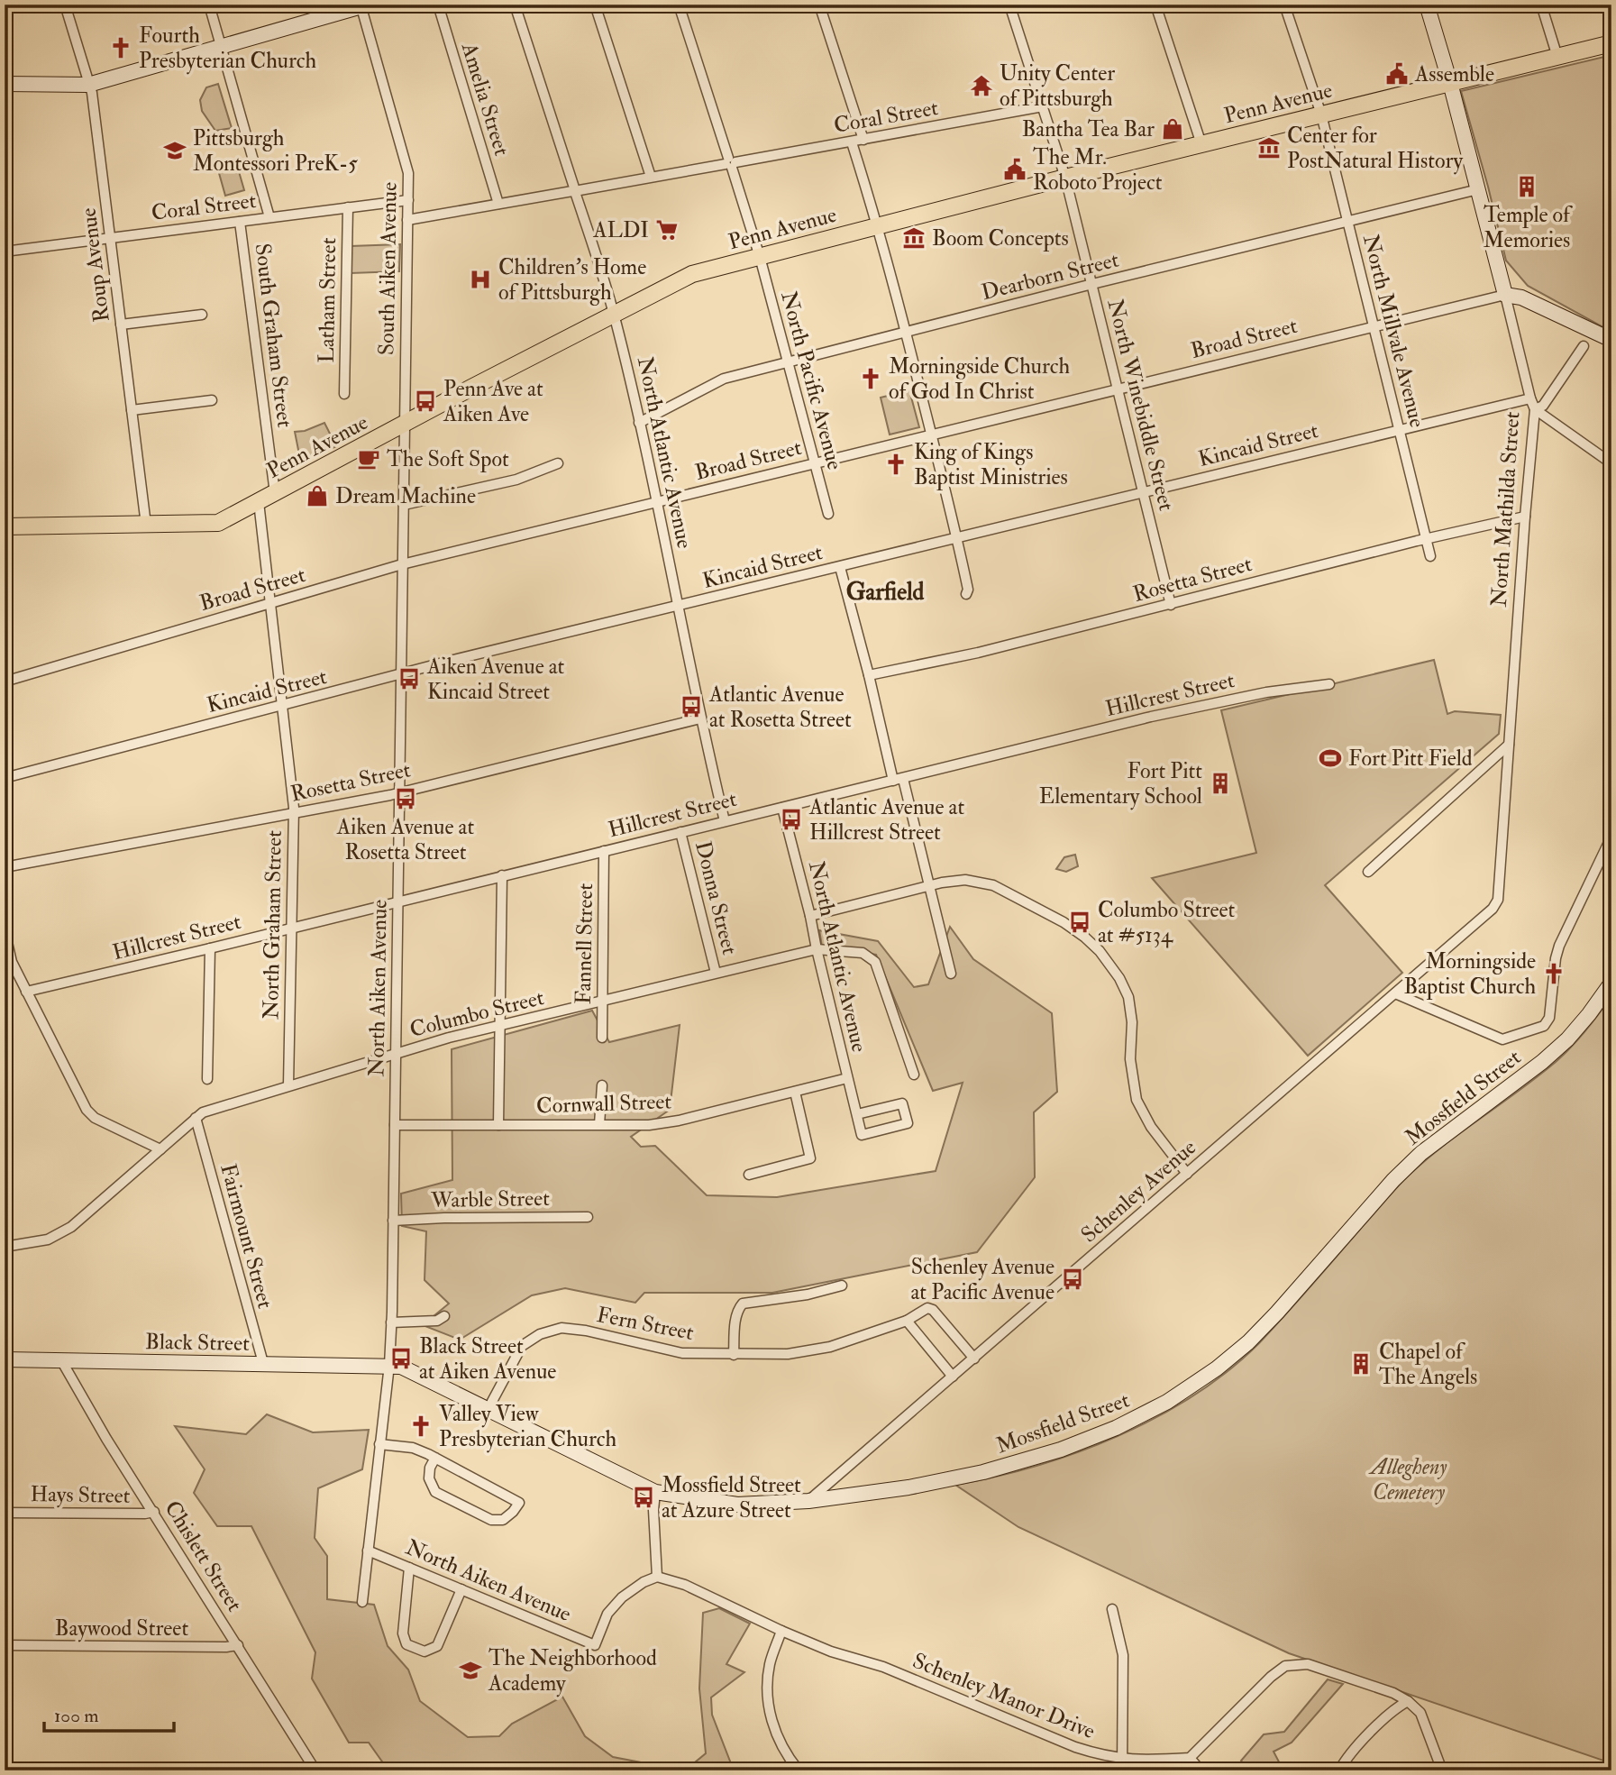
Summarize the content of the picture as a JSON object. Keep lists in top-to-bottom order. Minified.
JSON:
{"streets":{"main road":["Penn Avenue"],"street":["Amelia Street","Coral Street","Roup Avenue","South Aiken Avenue","Dearborn Street","Latham Street","North Millvale Avenue","South Graham Street","Broad Street","North Pacific Avenue","North Winebiddle Street","Kincaid Street","North Atlantic Avenue","North Mathilda Street","Rosetta Street","Hillcrest Street","Donna Street","North Graham Street","Fannell Street","North Aiken Avenue","Columbo Street","Mossfield Street","Cornwall Street","Schenley Avenue","Warble Street","Fairmount Street","Fern Street","Black Street","Hays Street","Chislett Street","Baywood Street","Schenley Manor Drive"]},"crossings":[["Amelia Street","Coral Street"],["Penn Avenue","Roup Avenue"],["Penn Avenue","South Aiken Avenue"],["Penn Avenue","North Millvale Avenue"],["Penn Avenue","South Graham Street"],["Penn Avenue","North Pacific Avenue"],["Penn Avenue","North Winebiddle Street"],["Penn Avenue","North Atlantic Avenue"],["Penn Avenue","North Mathilda Street"],["Penn Avenue","North Graham Street"],["Penn Avenue","North Aiken Avenue"],["Coral Street","Roup Avenue"],["Coral Street","South Aiken Avenue"],["Coral Street","Latham Street"],["Coral Street","South Graham Street"],["Coral Street","North Pacific Avenue"],["Coral Street","North Winebiddle Street"],["Coral Street","North Atlantic Avenue"],["South Aiken Avenue","North Aiken Avenue"],["Dearborn Street","North Millvale Avenue"],["Dearborn Street","North Pacific Avenue"],["Dearborn Street","North Winebiddle Street"],["Dearborn Street","North Atlantic Avenue"],["Dearborn Street","North Mathilda Street"],["North Millvale Avenue","Broad Street"],["North Millvale Avenue","Kincaid Street"],["North Millvale Avenue","Rosetta Street"],["Broad Street","North Pacific Avenue"],["Broad Street","North Winebiddle Street"],["Broad Street","North Atlantic Avenue"],["Broad Street","North Mathilda Street"],["Broad Street","North Graham Street"],["Broad Street","North Aiken Avenue"],["North Winebiddle Street","Kincaid Street"],["North Winebiddle Street","Rosetta Street"],["Kincaid Street","North Atlantic Avenue"],["Kincaid Street","North Mathilda Street"],["Kincaid Street","North Graham Street"],["Kincaid Street","North Aiken Avenue"],["North Atlantic Avenue","Rosetta Street"],["North Atlantic Avenue","Hillcrest Street"],["North Atlantic Avenue","Columbo Street"],["North Atlantic Avenue","Cornwall Street"],["North Mathilda Street","Rosetta Street"],["North Mathilda Street","Schenley Avenue"],["Rosetta Street","North Graham Street"],["Rosetta Street","North Aiken Avenue"],["Hillcrest Street","Donna Street"],["Hillcrest Street","North Graham Street"],["Hillcrest Street","Fannell Street"],["Hillcrest Street","North Aiken Avenue"],["Donna Street","Columbo Street"],["North Graham Street","Columbo Street"],["Fannell Street","Columbo Street"],["North Aiken Avenue","Columbo Street"],["North Aiken Avenue","Mossfield Street"],["North Aiken Avenue","Cornwall Street"],["North Aiken Avenue","Warble Street"],["North Aiken Avenue","Black Street"],["North Aiken Avenue","Schenley Manor Drive"],["Columbo Street","Fairmount Street"],["Mossfield Street","Schenley Avenue"],["Mossfield Street","Fern Street"],["Mossfield Street","Black Street"],["Schenley Avenue","Fern Street"],["Fairmount Street","Black Street"],["Black Street","Chislett Street"],["Hays Street","Chislett Street"],["Chislett Street","Baywood Street"]],"districts":["Garfield"],"parks":["Allegheny Cemetery"],"places":{"church":["Fourth Presbyterian Church","Morningside Church of God In Christ","King of Kings Baptist Ministries","Morningside Baptist Church","Valley View Presbyterian Church"],"public building":["Assemble","The Mr. Roboto Project"],"temple":["Unity Center of Pittsburgh"],"shop":["Bantha Tea Bar","Dream Machine"],"museum":["Center for PostNatural History","Boom Concepts"],"school or university":["Pittsburgh Montessori PreK-5","The Neighborhood Academy"],"building":["Temple of Memories","Fort Pitt Elementary School","Chapel of The Angels"],"supermarket":["ALDI"],"hospital":["Children's Home of Pittsburgh"],"bus stop":["Penn Ave at Aiken Ave","Aiken Avenue at Kincaid Street","Atlantic Avenue at Rosetta Street","Aiken Avenue at Rosetta Street","Atlantic Avenue at Hillcrest Street","Columbo Street at #5134","Schenley Avenue at Pacific Avenue","Black Street at Aiken Avenue","Mossfield Street at Azure Street"],"cafe":["The Soft Spot"],"sports":["Fort Pitt Field"]},"scale_bar":"100 m"}
